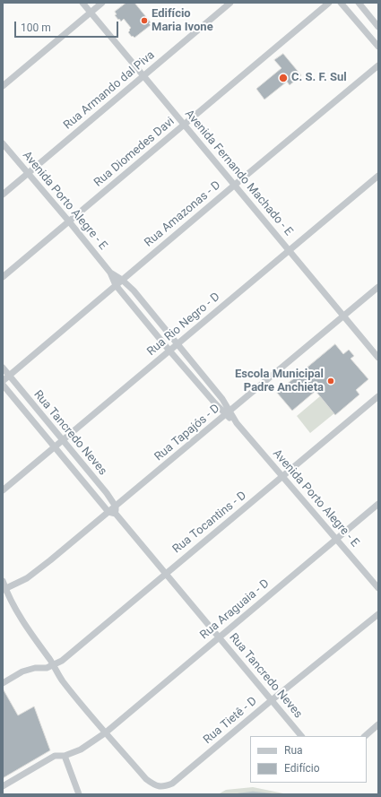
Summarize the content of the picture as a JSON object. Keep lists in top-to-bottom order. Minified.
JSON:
{"streets":{"street":["Rua Armando dal Piva","Rua Diomedes Davi","Avenida Fernando Machado - E","Avenida Porto Alegre - E","Rua Amazonas - D","Rua Rio Negro - D","Rua Tancredo Neves","Rua Tapajós - D","Rua Tocantins - D","Rua Araguaia - D","Rua Tietê - D"]},"crossings":[["Rua Armando dal Piva","Avenida Fernando Machado - E"],["Rua Armando dal Piva","Avenida Porto Alegre - E"],["Rua Diomedes Davi","Avenida Fernando Machado - E"],["Rua Diomedes Davi","Avenida Porto Alegre - E"],["Avenida Fernando Machado - E","Rua Amazonas - D"],["Avenida Fernando Machado - E","Rua Rio Negro - D"],["Avenida Fernando Machado - E","Rua Tapajós - D"],["Avenida Porto Alegre - E","Rua Amazonas - D"],["Avenida Porto Alegre - E","Rua Rio Negro - D"],["Avenida Porto Alegre - E","Rua Tapajós - D"],["Avenida Porto Alegre - E","Rua Tocantins - D"],["Avenida Porto Alegre - E","Rua Araguaia - D"],["Rua Amazonas - D","Rua Tancredo Neves"],["Rua Rio Negro - D","Rua Tancredo Neves"],["Rua Tancredo Neves","Rua Tapajós - D"],["Rua Tancredo Neves","Rua Tocantins - D"],["Rua Tancredo Neves","Rua Araguaia - D"],["Rua Tancredo Neves","Rua Tietê - D"],["Rua Araguaia - D","Rua Tietê - D"]],"places":["Edifício Maria Ivone","C. S. F. Sul","Escola Municipal Padre Anchieta"],"legend":["Rua","Edifício"],"scale_bar":"100 m"}
